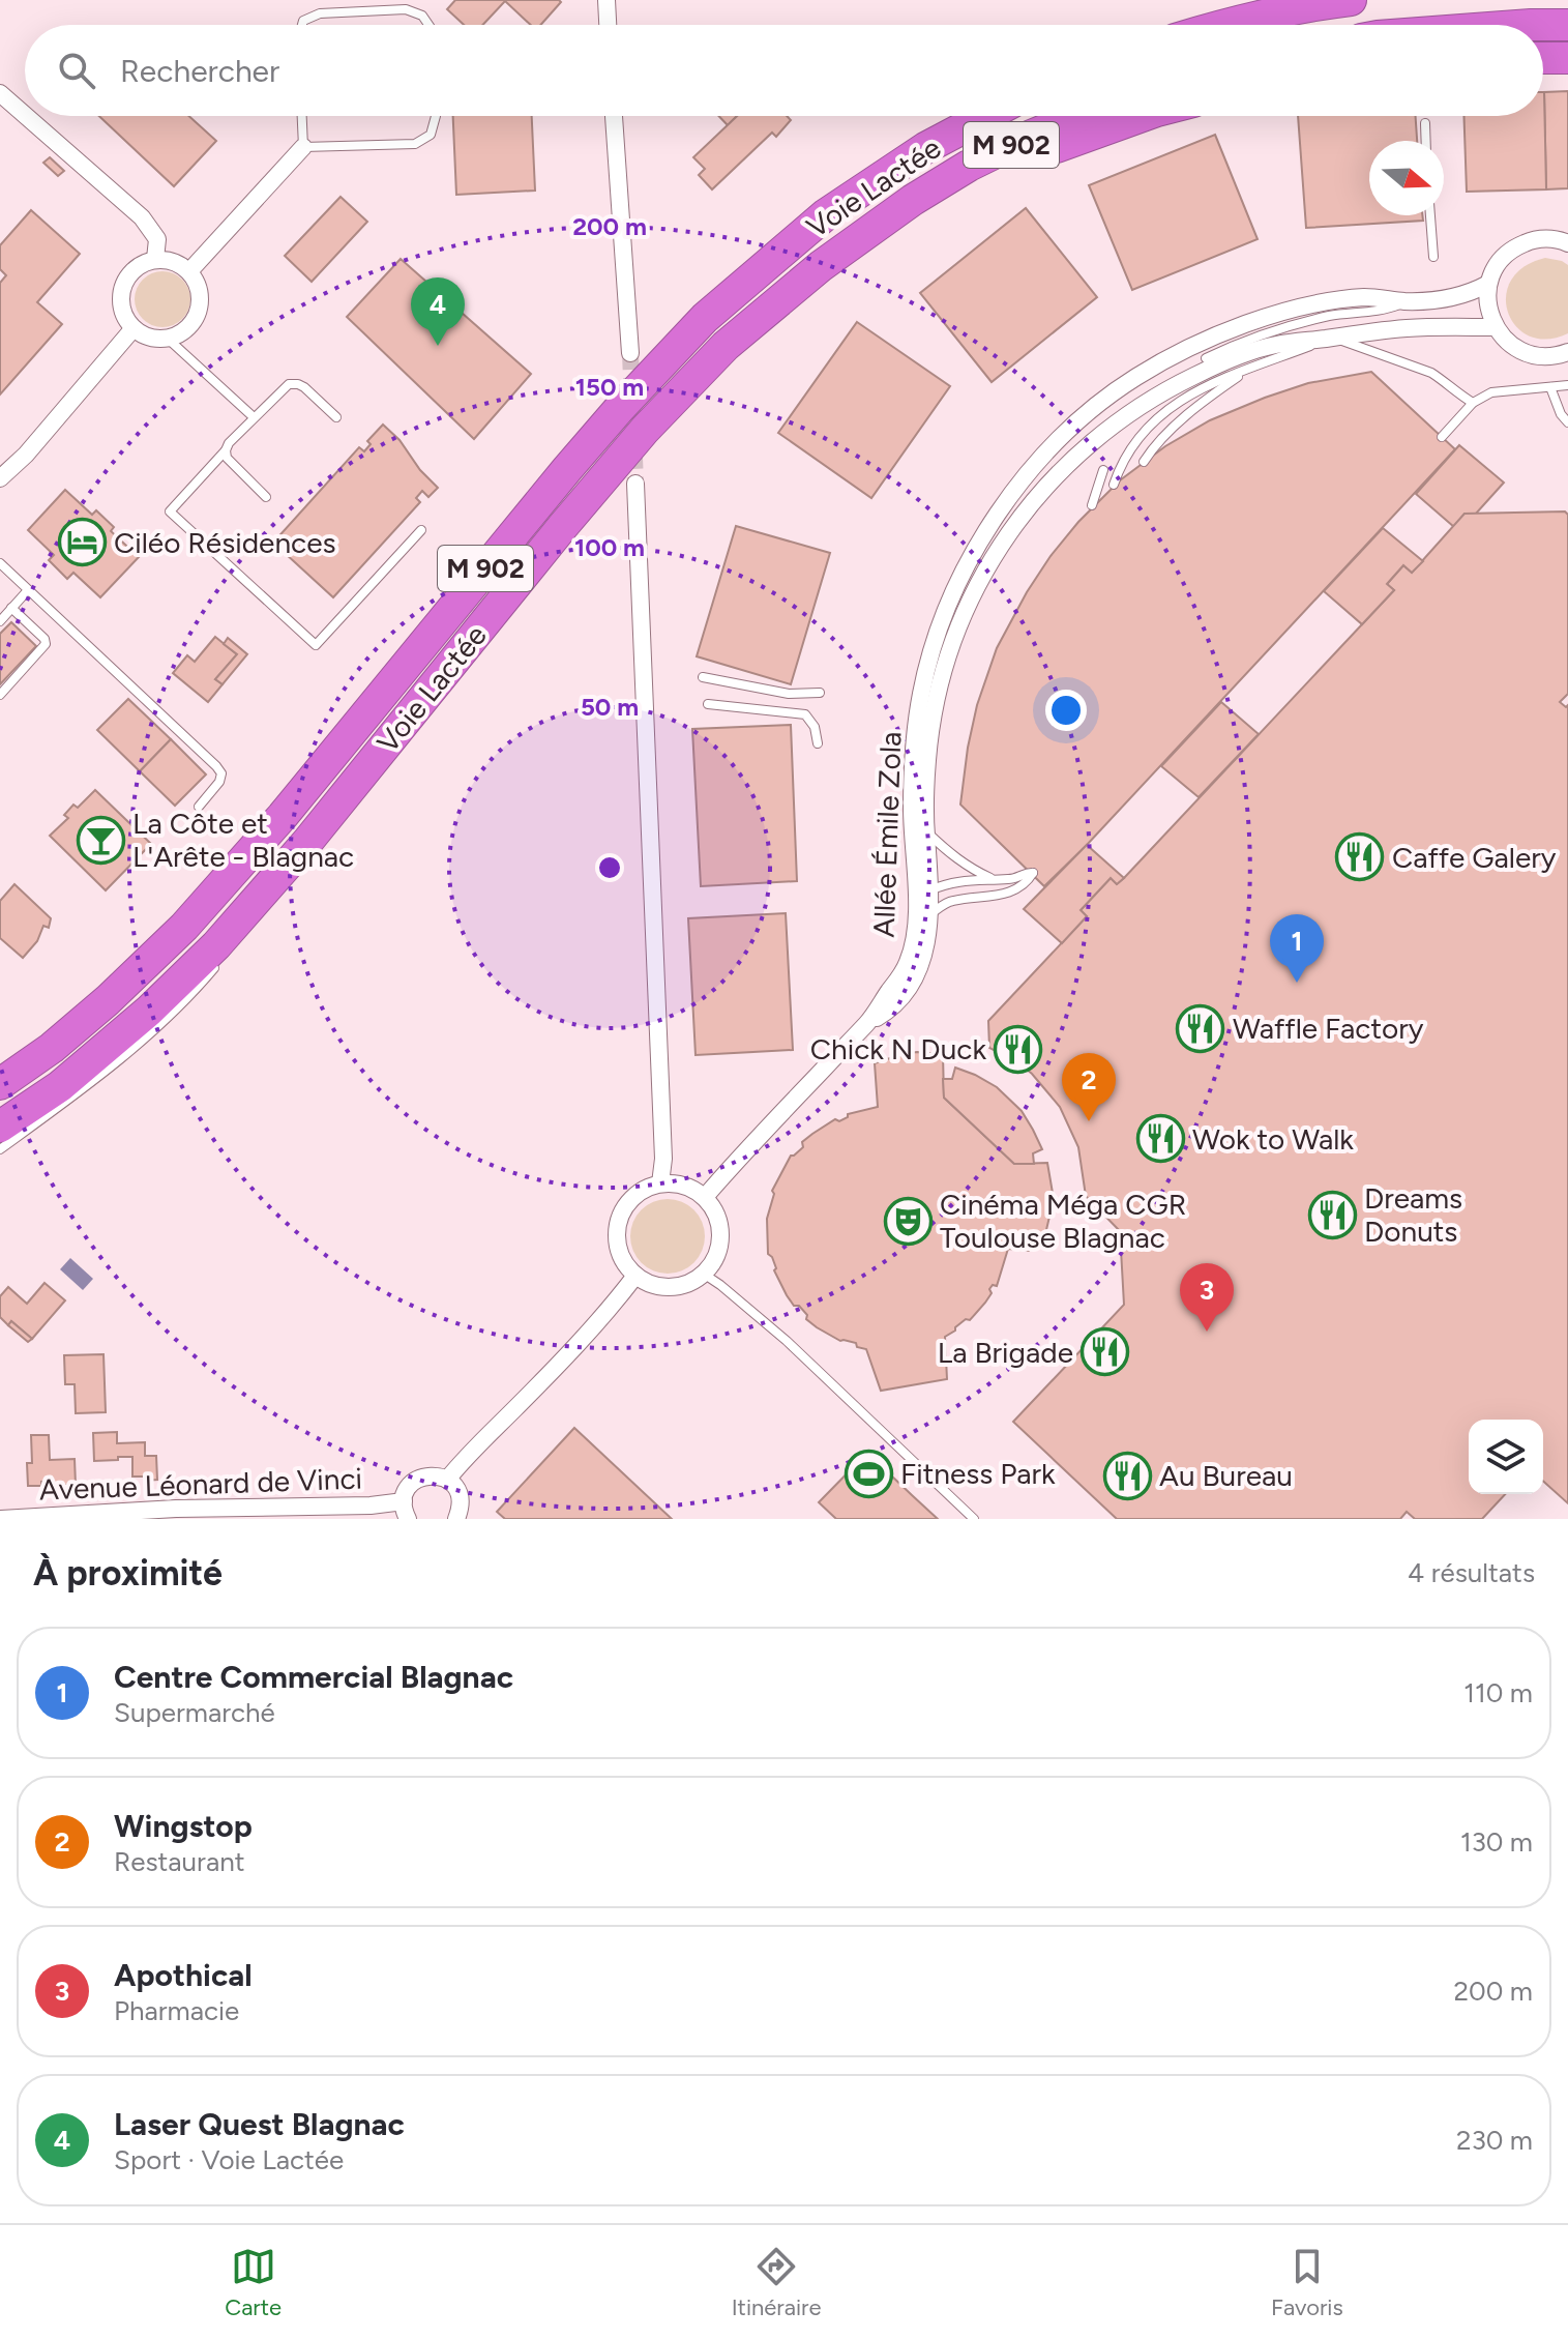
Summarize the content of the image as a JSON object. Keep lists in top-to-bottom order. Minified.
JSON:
{"streets":{"highway":["M 902","Voie Lactée"],"street":["Allée Émile Zola","Avenue Léonard de Vinci"]},"places":{"hotel":["Ciléo Résidences"],"bar":["La Côte et L'Arête - Blagnac"],"restaurant":["Caffe Galery","Waffle Factory","Chick N Duck","Wok to Walk","Dreams Donuts","La Brigade","Au Bureau"],"theatre":["Cinéma Méga CGR Toulouse Blagnac"],"sports":["Fitness Park"]},"north":"right","page":{"search":"Rechercher","pins":["4","1","2","3"],"heading":["À proximité","4 résultats"],"list":[{"mark":"1","name":"Centre Commercial Blagnac","note":"Supermarché","value":"110 m"},{"mark":"2","name":"Wingstop","note":"Restaurant","value":"130 m"},{"mark":"3","name":"Apothical","note":"Pharmacie","value":"200 m"},{"mark":"4","name":"Laser Quest Blagnac","note":"Sport · Voie Lactée","value":"230 m"}],"nav":["Carte","Itinéraire","Favoris"]},"rings":["200 m","150 m","100 m","50 m"]}
